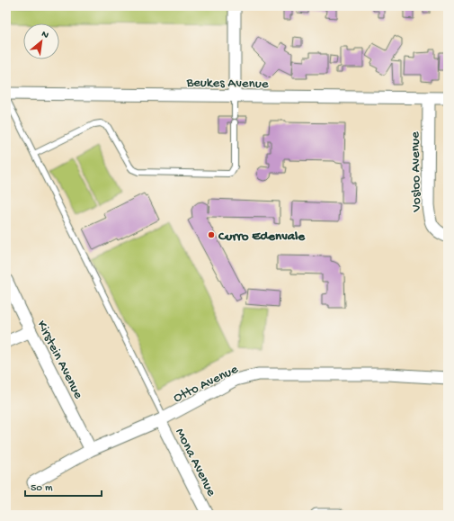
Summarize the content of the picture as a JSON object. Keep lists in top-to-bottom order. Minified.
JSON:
{"streets":{"street":["Beukes Avenue","Vosloo Avenue","Kirstein Avenue","Otto Avenue","Mona Avenue"]},"crossings":[["Beukes Avenue","Vosloo Avenue"],["Kirstein Avenue","Otto Avenue"],["Otto Avenue","Mona Avenue"]],"places":["Curro Edenvale"],"scale_bar":"50 m","north":"top right"}
